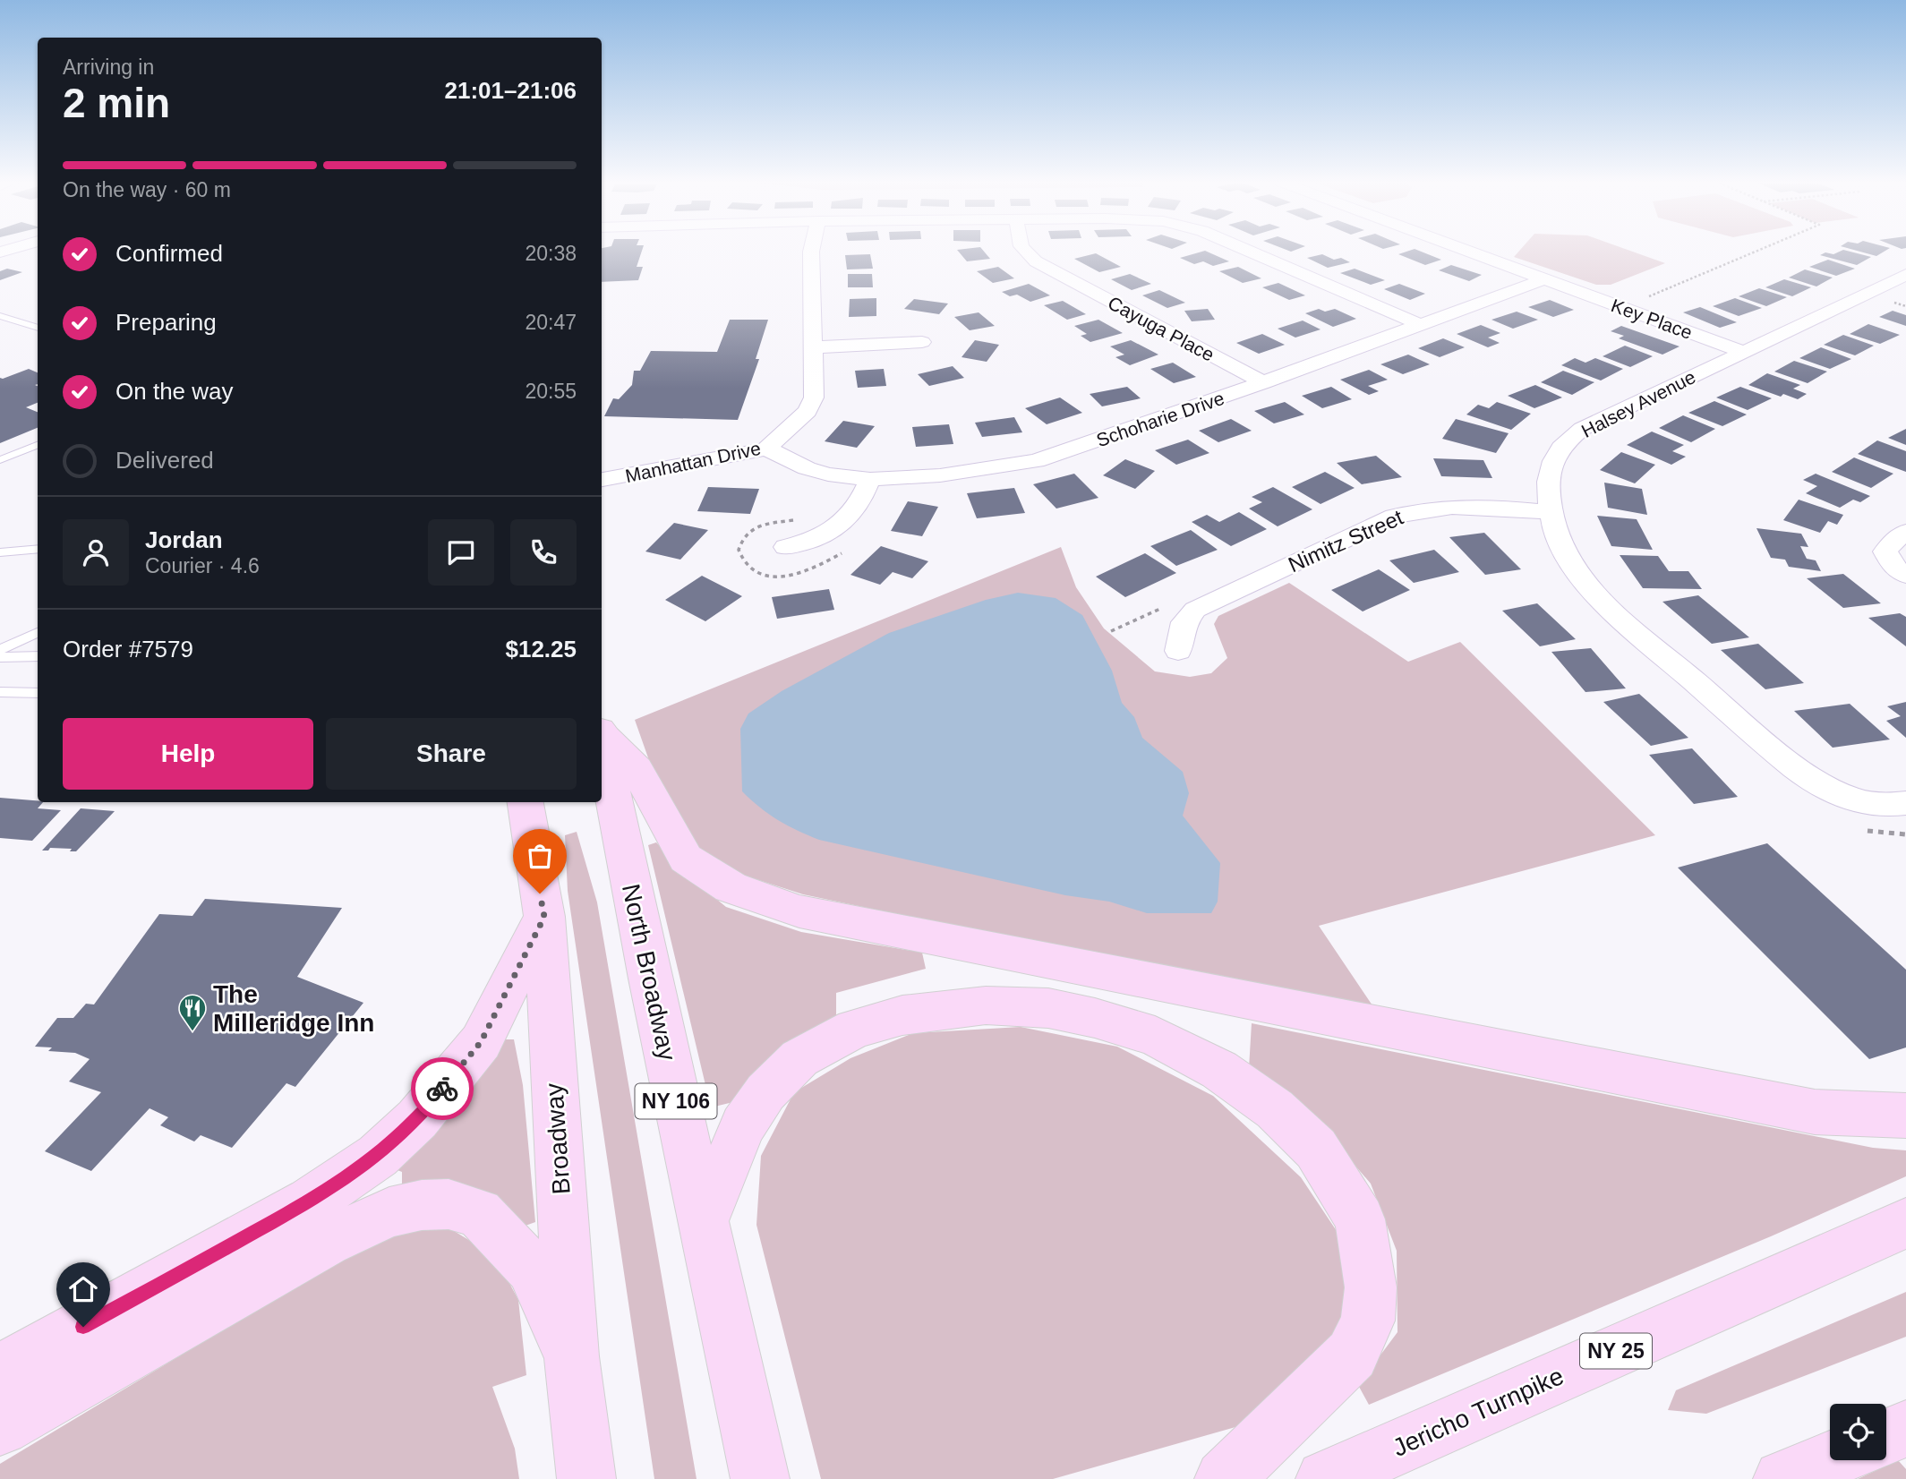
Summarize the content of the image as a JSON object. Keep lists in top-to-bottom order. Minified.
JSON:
{"streets":{"main road":["North Broadway","NY 106","Broadway","NY 25","Jericho Turnpike"],"street":["Key Place","Cayuga Place","Halsey Avenue","Schoharie Drive","Manhattan Drive","Nimitz Street"]},"crossings":[["Key Place","Halsey Avenue"],["Key Place","Schoharie Drive"],["Cayuga Place","Schoharie Drive"],["Halsey Avenue","Nimitz Street"],["Schoharie Drive","Manhattan Drive"]],"places":{"restaurant":["The Milleridge Inn"]},"page":{"heading":["2 min","Arriving in","21:01–21:06"],"panel":["Jordan","Courier · 4.6","Order #7579","$12.25"],"bar":"On the way · 60 m","list":[["Confirmed","20:38"],["Preparing","20:47"],["On the way","20:55"],"Delivered"],"buttons":["Help","Share"]}}
